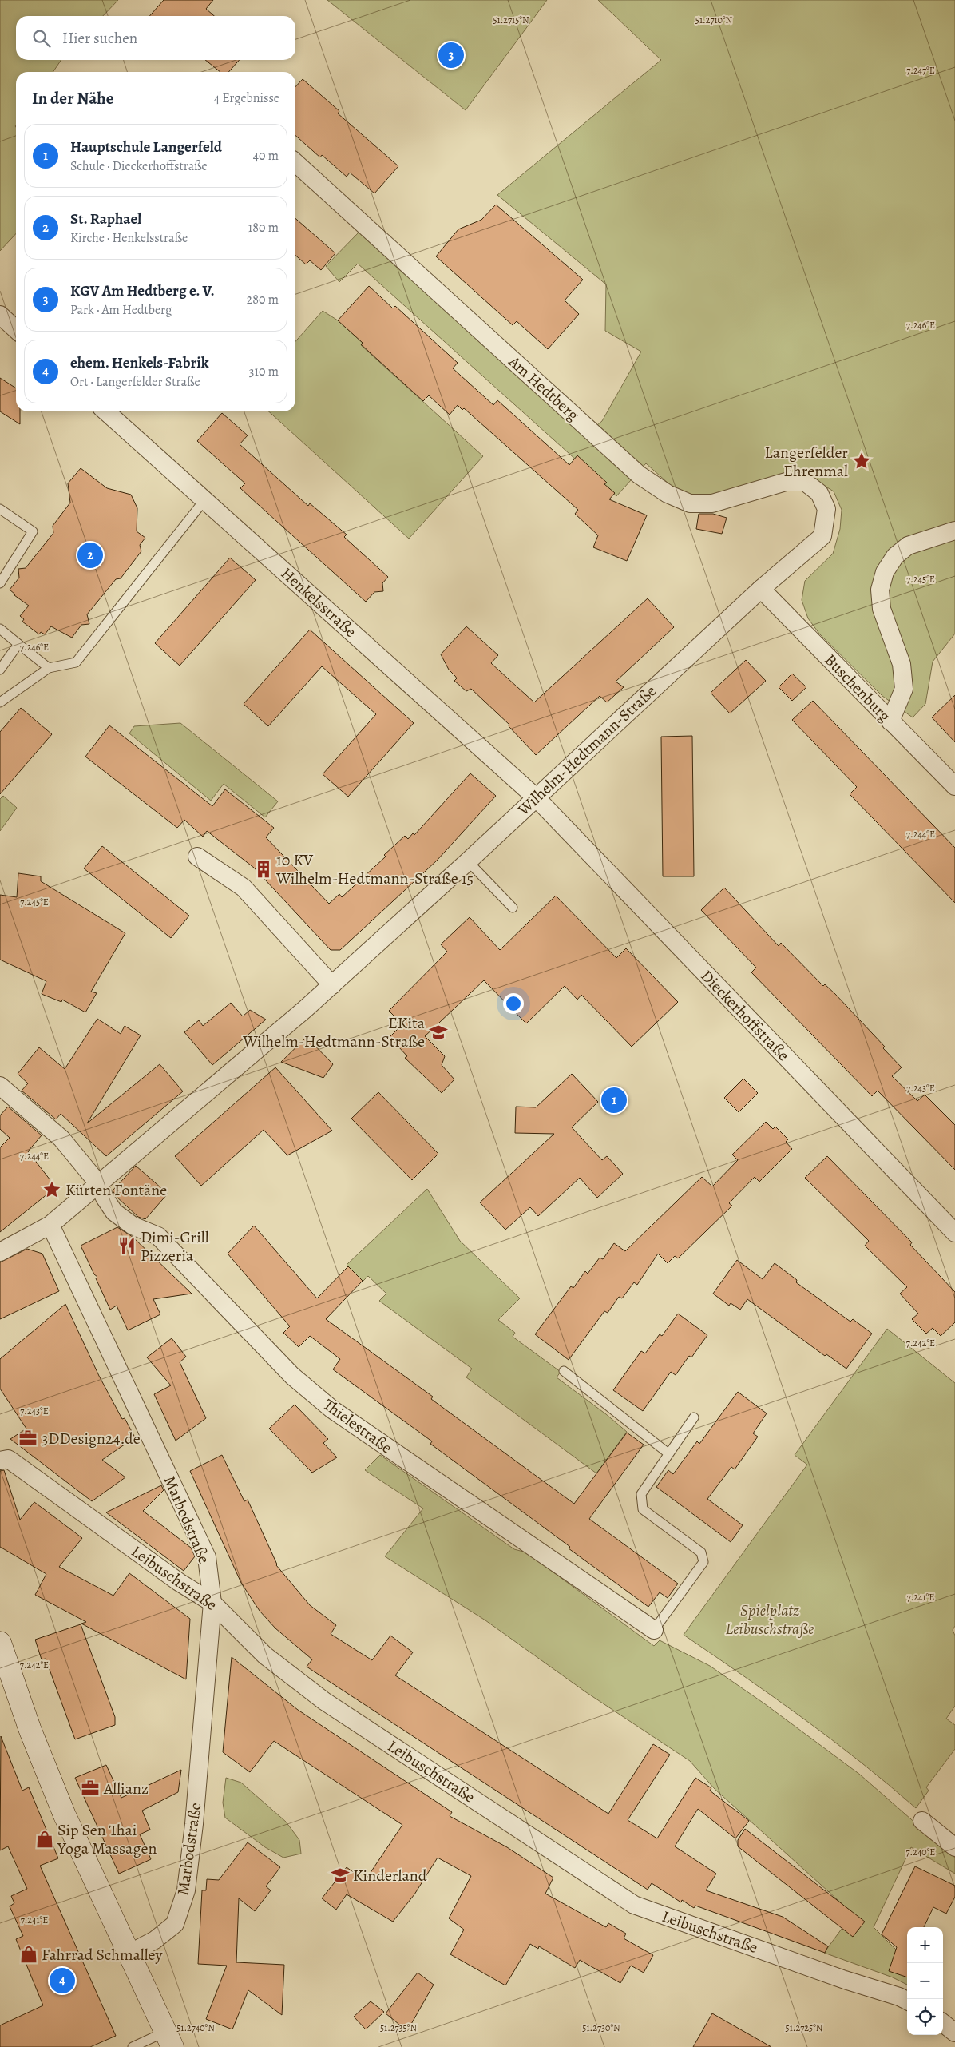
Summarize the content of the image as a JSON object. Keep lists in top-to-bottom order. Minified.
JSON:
{"streets":{"street":["Am Hedtberg","Henkelsstraße","Buschenburg","Wilhelm-Hedtmann-Straße","Dieckerhoffstraße","Thielestraße","Marbodstraße","Leibuschstraße"]},"crossings":[["Am Hedtberg","Wilhelm-Hedtmann-Straße"],["Henkelsstraße","Wilhelm-Hedtmann-Straße"],["Henkelsstraße","Dieckerhoffstraße"],["Buschenburg","Wilhelm-Hedtmann-Straße"],["Wilhelm-Hedtmann-Straße","Dieckerhoffstraße"],["Wilhelm-Hedtmann-Straße","Thielestraße"],["Wilhelm-Hedtmann-Straße","Marbodstraße"],["Marbodstraße","Leibuschstraße"]],"parks":["Spielplatz Leibuschstraße"],"places":{"place":["Langerfelder Ehrenmal","Kürten Fontäne"],"building":["10 KV Wilhelm-Hedtmann-Straße 15"],"school or university":["EKita Wilhelm-Hedtmann-Straße","Kinderland"],"restaurant":["Dimi-Grill Pizzeria"],"office":["3DDesign24.de","Allianz"],"shop":["Sip Sen Thai Yoga Massagen","Fahrrad Schmalley"]},"page":{"search":"Hier suchen","pins":["3","2","1","4"],"heading":["In der Nähe","4 Ergebnisse"],"list":[{"mark":"1","name":"Hauptschule Langerfeld","note":"Schule · Dieckerhoffstraße","value":"40 m"},{"mark":"2","name":"St. Raphael","note":"Kirche · Henkelsstraße","value":"180 m"},{"mark":"3","name":"KGV Am Hedtberg e. V.","note":"Park · Am Hedtberg","value":"280 m"},{"mark":"4","name":"ehem. Henkels-Fabrik","note":"Ort · Langerfelder Straße","value":"310 m"}],"map_buttons":["+","−"]},"coordinates":["51.2710°N","51.2715°N","7.247°E","7.246°E","7.245°E","7.244°E","7.243°E","7.242°E","7.241°E","7.240°E","51.2740°N","51.2735°N","51.2730°N","51.2725°N"]}
